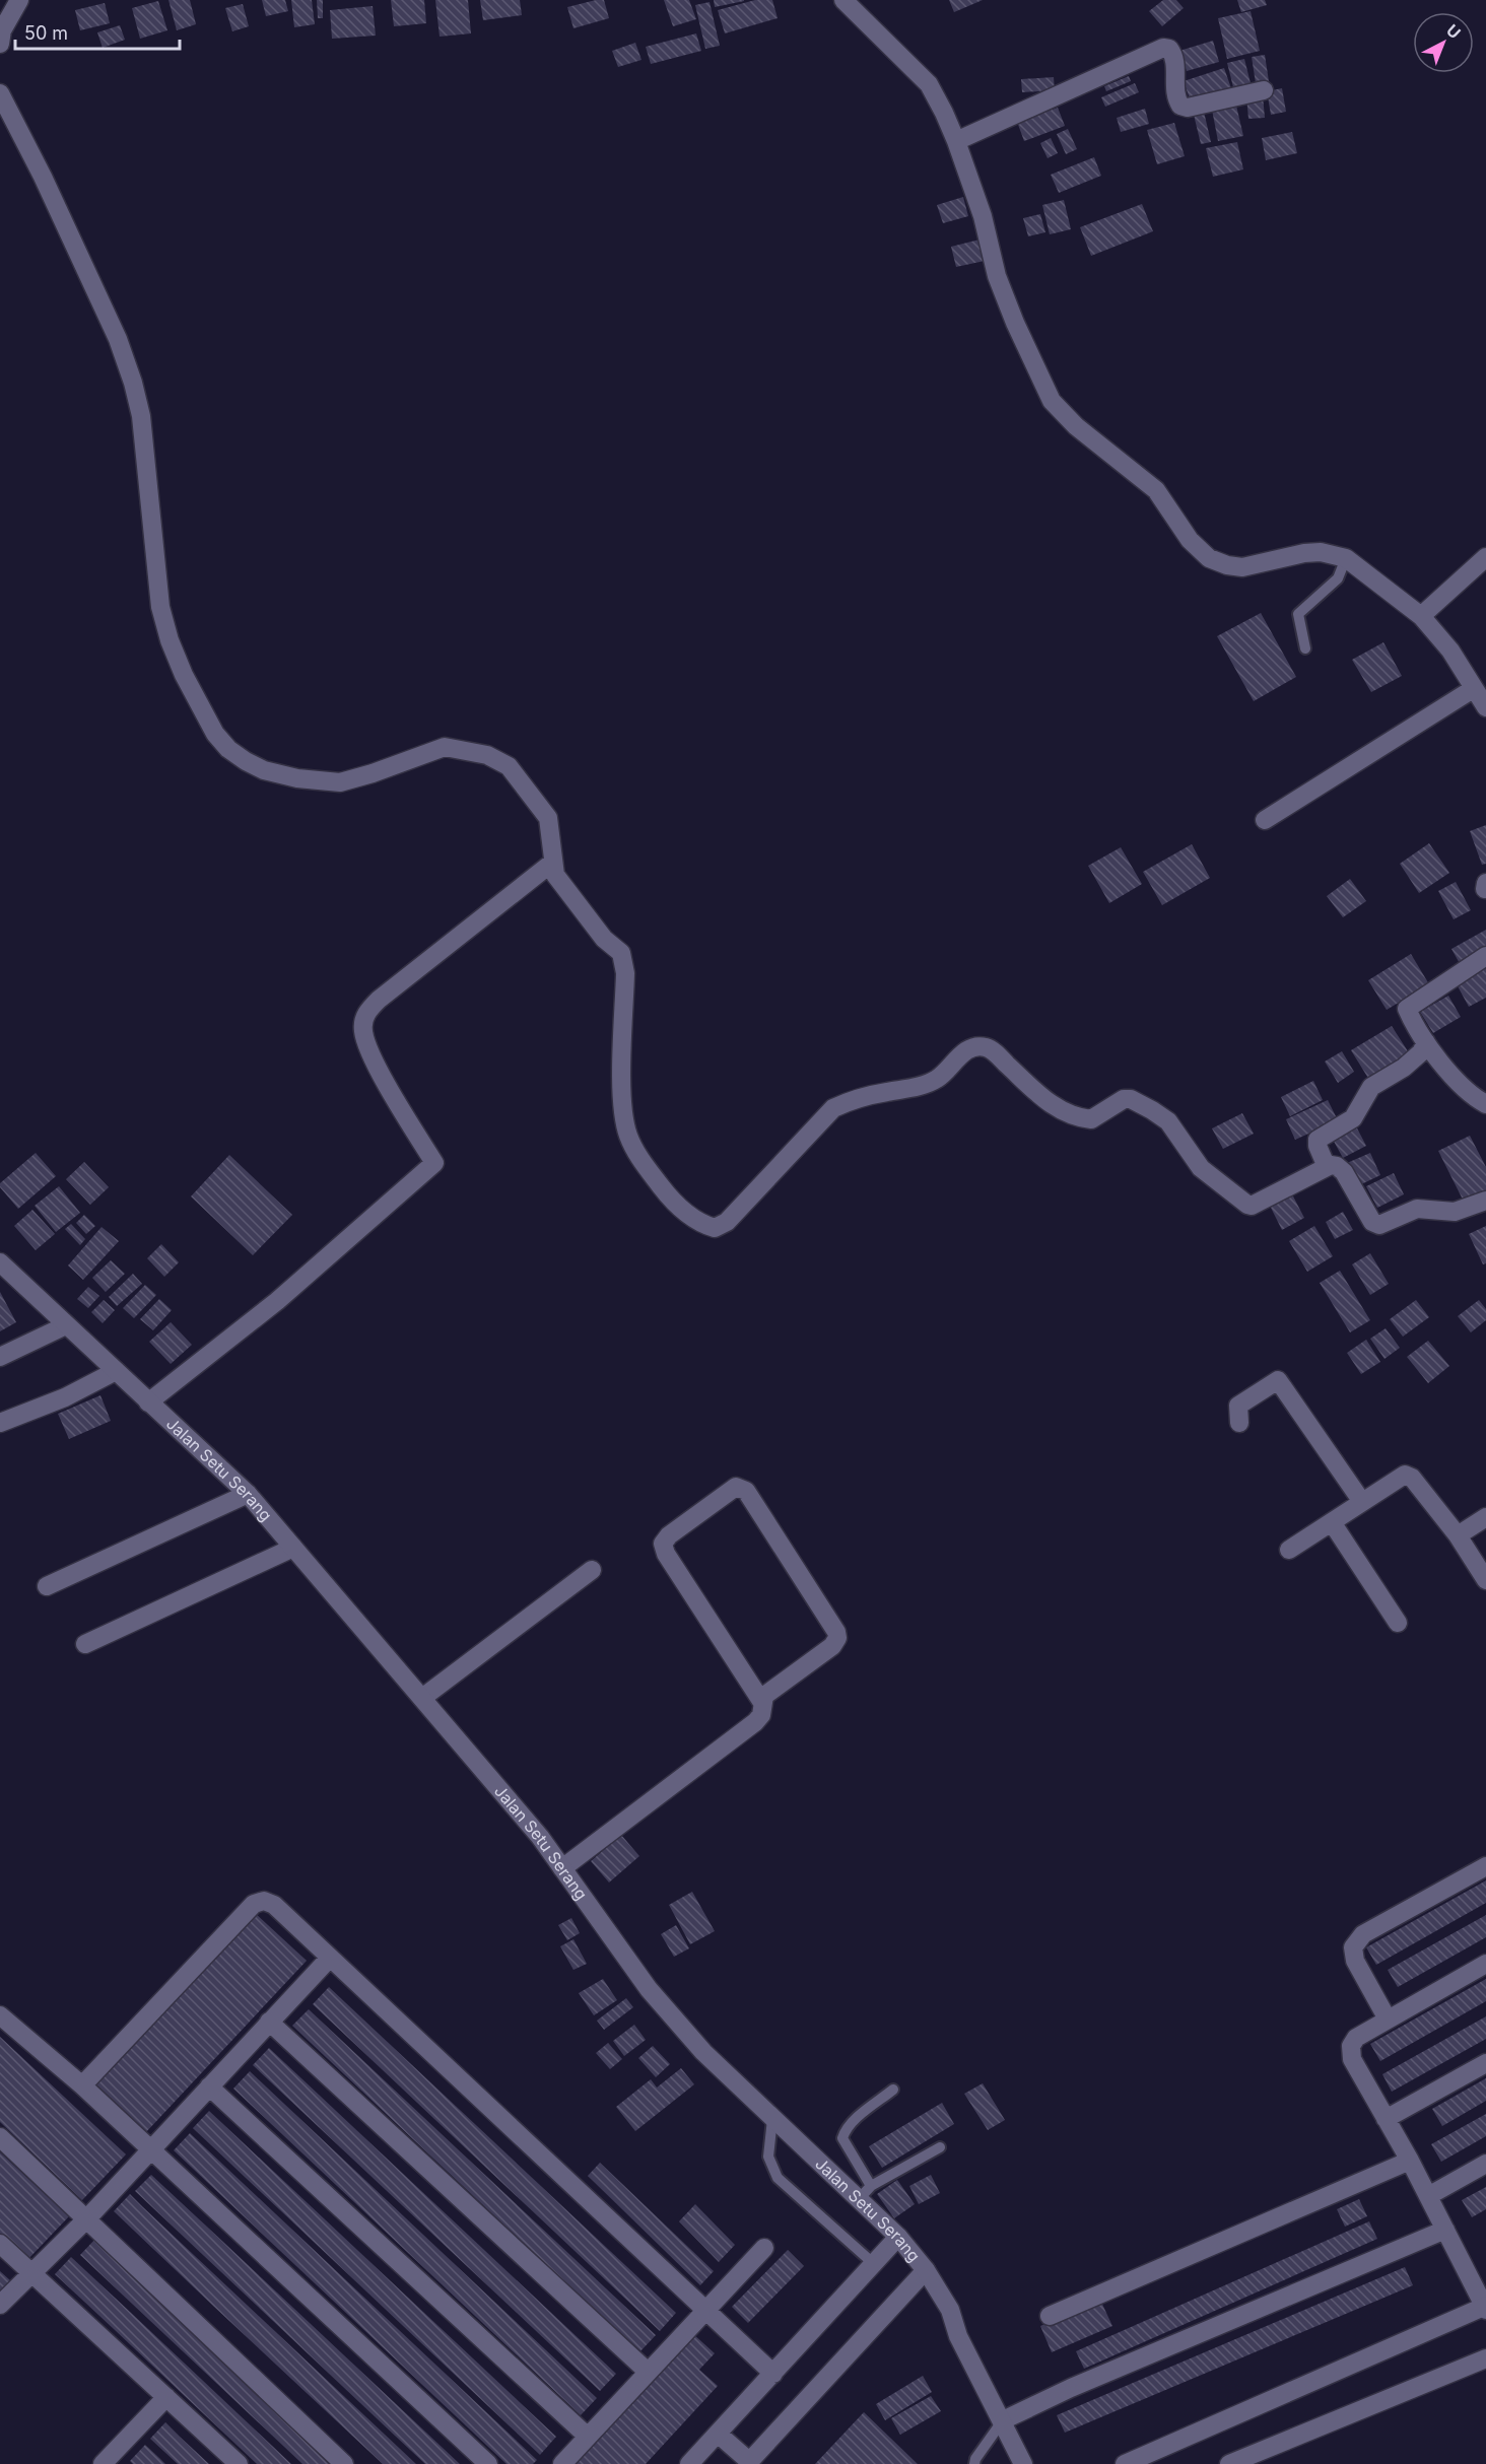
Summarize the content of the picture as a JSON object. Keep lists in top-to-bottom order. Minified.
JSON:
{"streets":{"street":["Jalan Setu Serang"]},"scale_bar":"50 m","north":"top right"}
